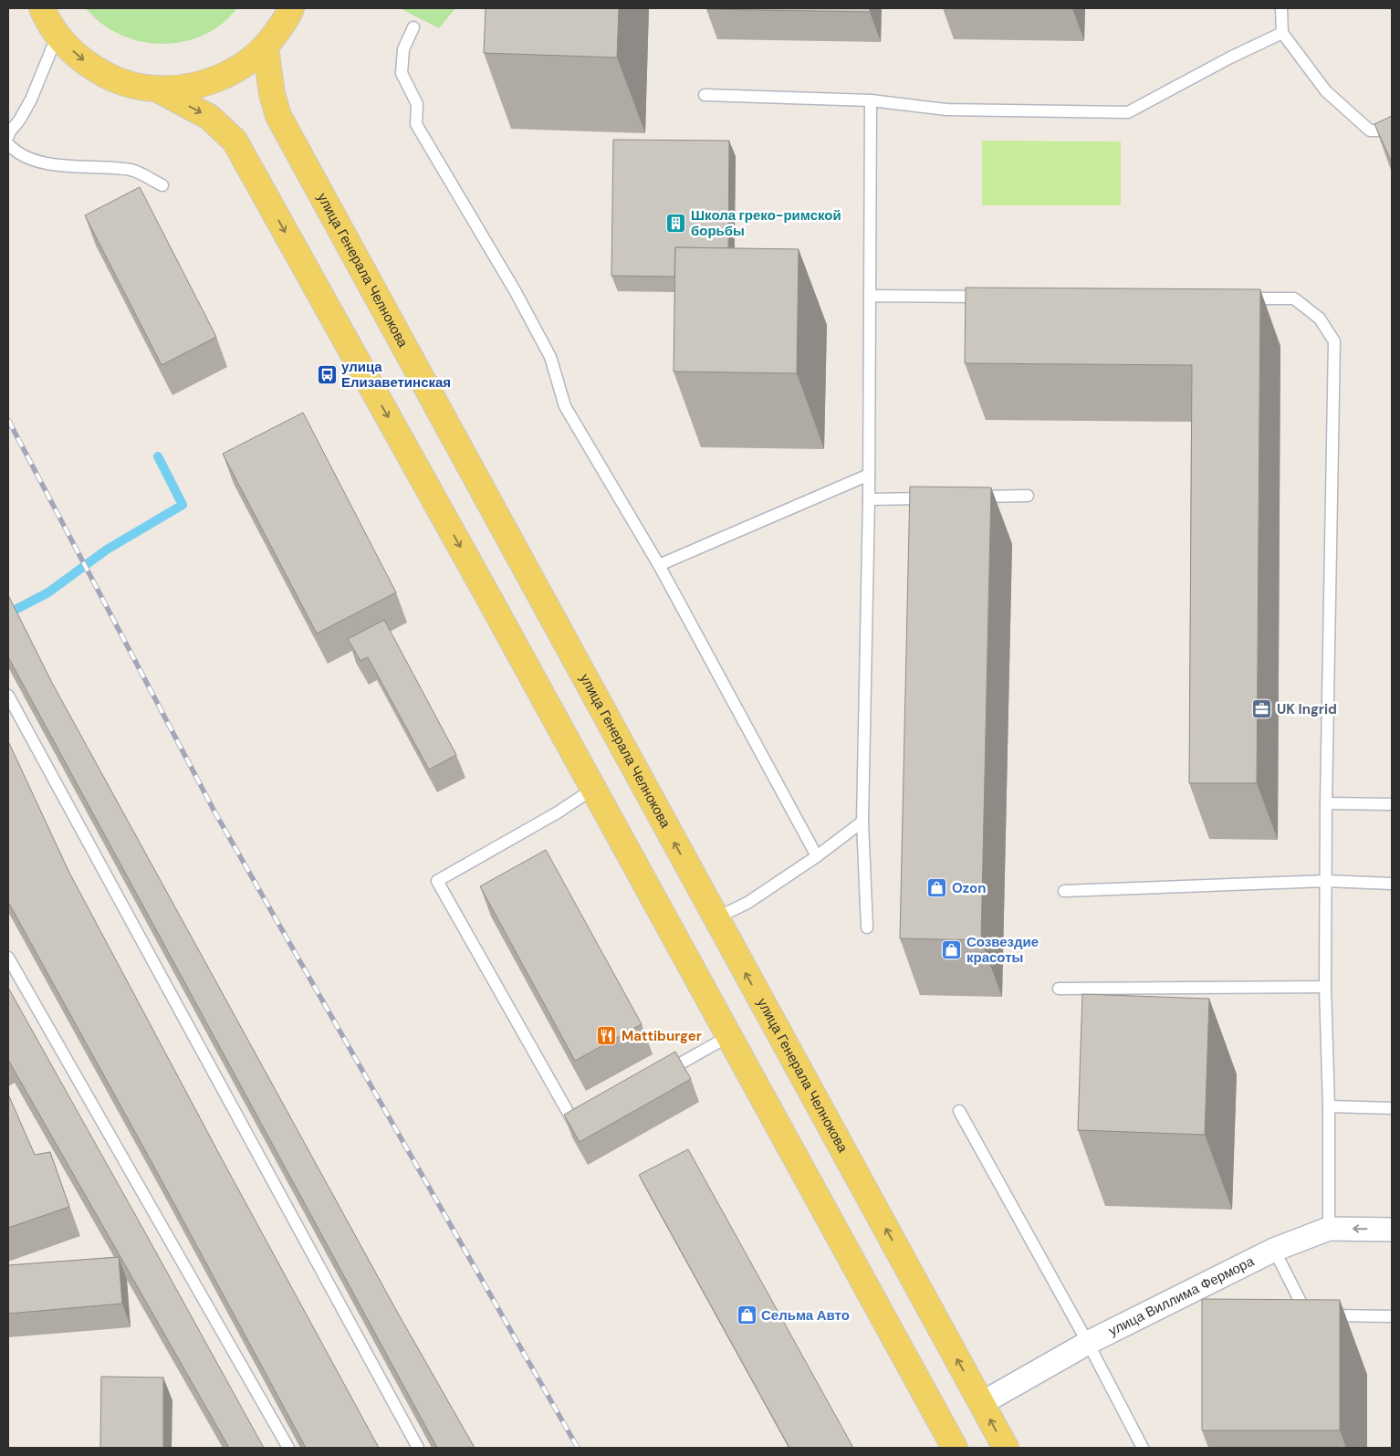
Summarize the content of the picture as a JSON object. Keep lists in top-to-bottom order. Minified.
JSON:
{"streets":{"main road":["улица Генерала Челнокова"],"street":["улица Виллима Фермора"]},"crossings":[["улица Генерала Челнокова","улица Виллима Фермора"]],"places":{"building":["Школа греко-римской борьбы"],"bus stop":["улица Елизаветинская"],"office":["UK Ingrid"],"shop":["Ozon","Созвездие красоты","Сельма Авто"],"restaurant":["Mattiburger"]}}
